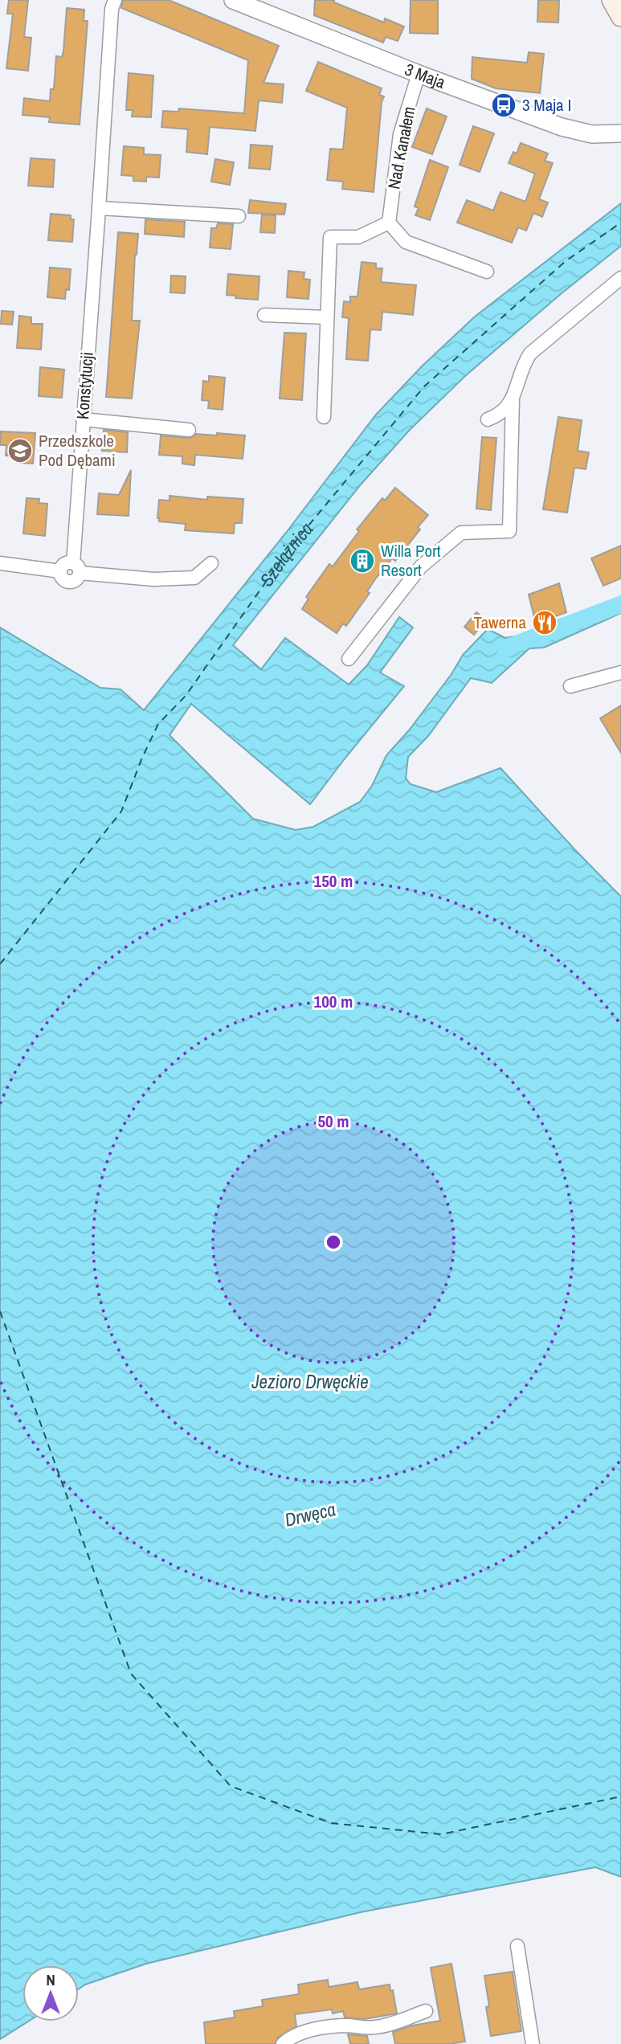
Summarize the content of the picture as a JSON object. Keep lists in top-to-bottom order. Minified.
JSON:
{"streets":{"street":["3 Maja","Nad Kanałem","Konstytucji"]},"crossings":[["3 Maja","Nad Kanałem"]],"water":["Szelążnica","Jezioro Drwęckie","Drwęca"],"places":{"bus stop":["3 Maja I"],"school or university":["Przedszkole Pod Dębami"],"building":["Willa Port Resort"],"restaurant":["Tawerna"]},"north":"top","rings":["150 m","100 m","50 m"]}
